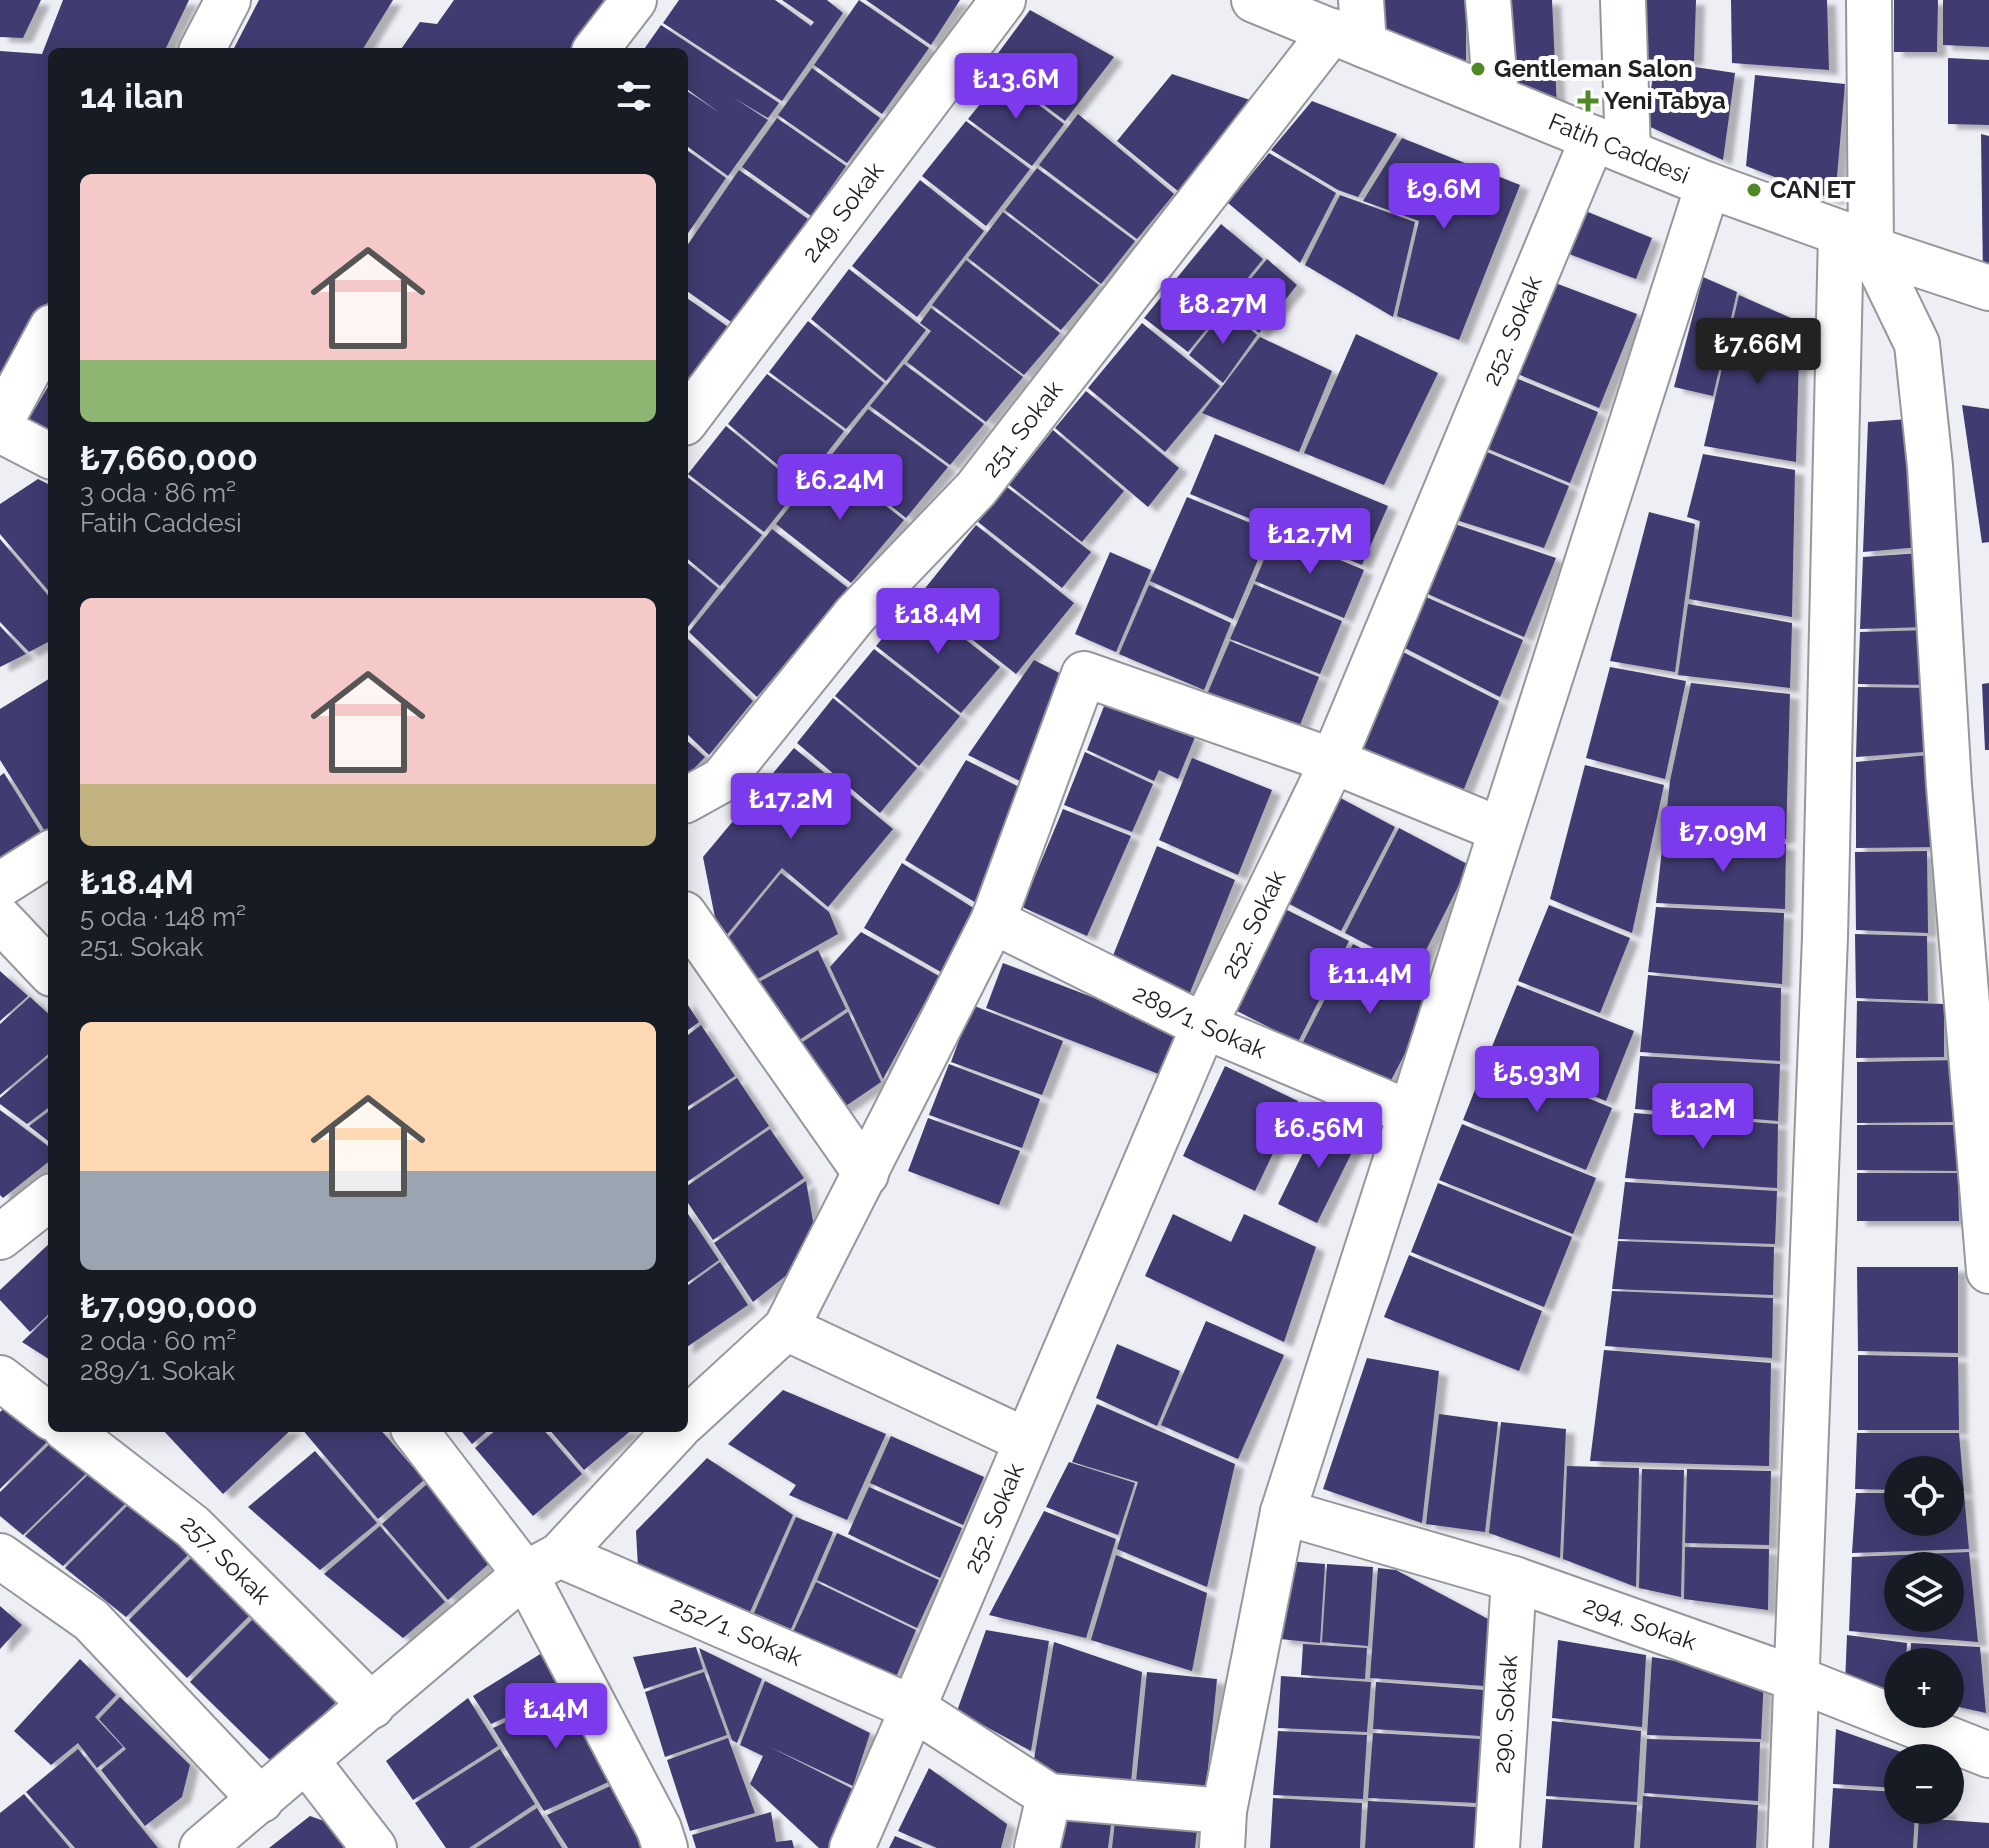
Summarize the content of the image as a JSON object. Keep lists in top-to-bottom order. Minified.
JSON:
{"streets":{"street":["Fatih Caddesi","249. Sokak","252. Sokak","251. Sokak","289/1. Sokak","257. Sokak","294. Sokak","252/1. Sokak","290. Sokak"]},"crossings":[["Fatih Caddesi","252. Sokak"],["Fatih Caddesi","251. Sokak"],["252. Sokak","289/1. Sokak"],["252. Sokak","252/1. Sokak"],["294. Sokak","290. Sokak"]],"places":{"other":["Gentleman Salon","CAN ET"],"health":["Yeni Tabya"]},"page":{"heading":"14 ilan","price":["₺13.6M","₺9.6M","₺8.27M","₺7.66M","₺6.24M","₺12.7M","₺18.4M","₺17.2M","₺7.09M","₺11.4M","₺5.93M","₺12M","₺6.56M","₺14M"],"list":[{"name":"₺7,660,000","note":"3 oda · 86 m² · Fatih Caddesi"},{"name":"₺18.4M","note":"5 oda · 148 m² · 251. Sokak"},{"name":"₺7,090,000","note":"2 oda · 60 m² · 289/1. Sokak"}],"map_buttons":["+","−"]}}
